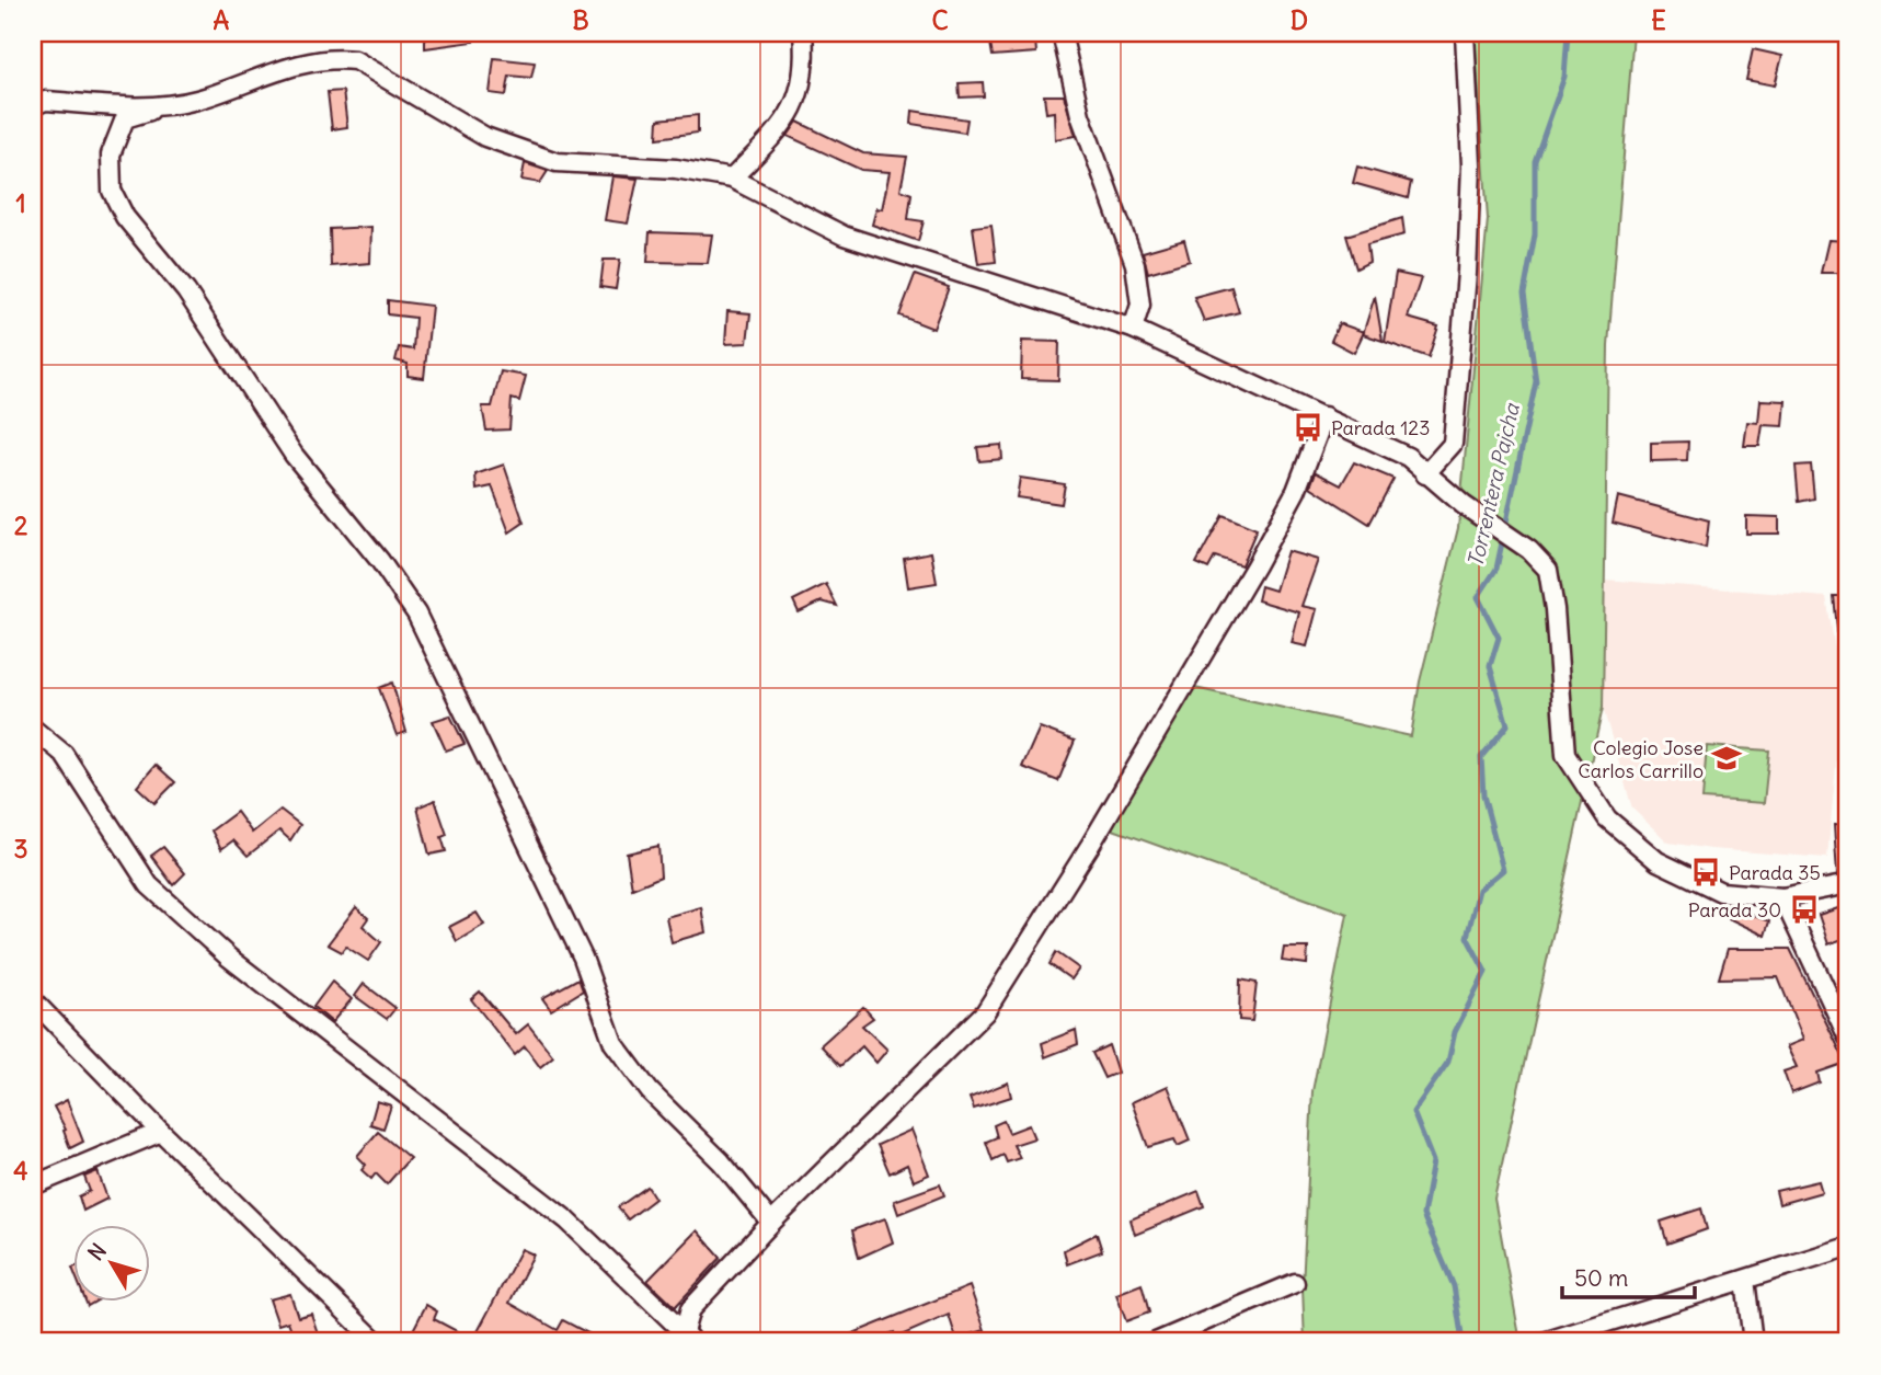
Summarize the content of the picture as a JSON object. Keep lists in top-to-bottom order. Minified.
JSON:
{"water":["Torrentera Pajcha"],"places":{"bus stop":["Parada 123","Parada 35","Parada 30"],"school or university":["Colegio Jose Carlos Carrillo"]},"scale_bar":"50 m","north":"top left","grid":{"columns":["A","B","C","D","E"],"rows":["1","2","3","4"]}}
